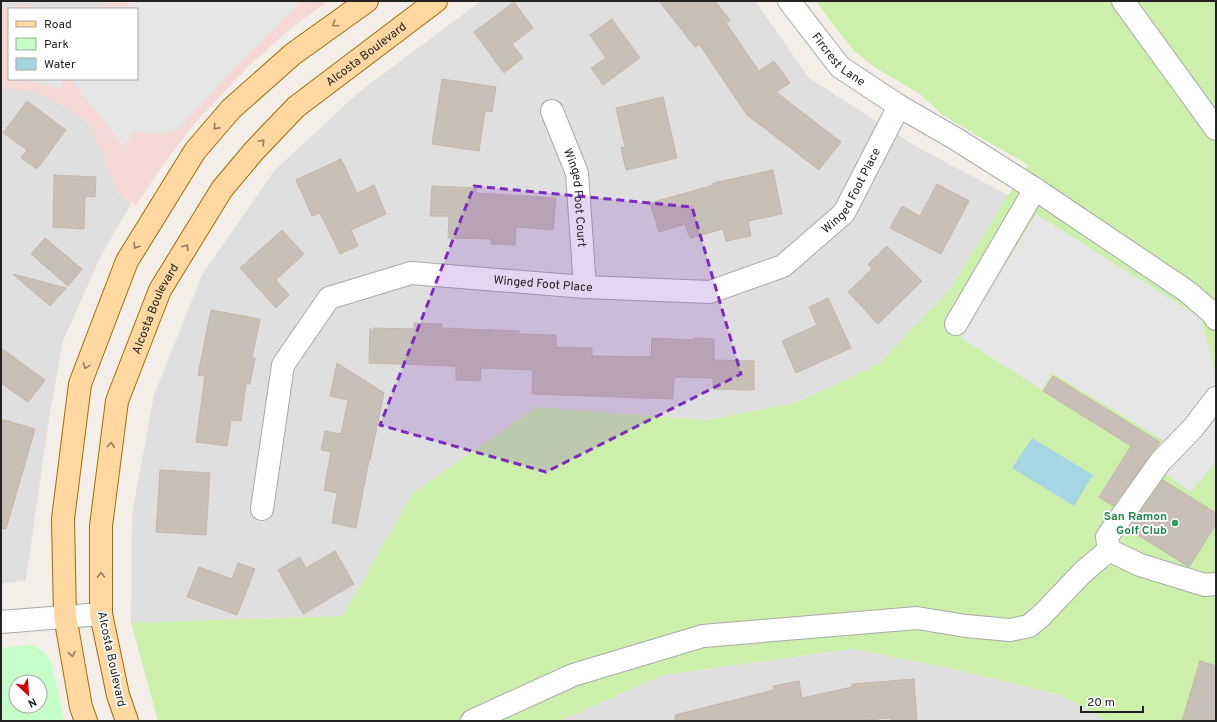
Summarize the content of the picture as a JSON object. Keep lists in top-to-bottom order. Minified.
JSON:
{"streets":{"main road":["Alcosta Boulevard"],"street":["Fircrest Lane","Winged Foot Place","Winged Foot Court"]},"crossings":[["Fircrest Lane","Winged Foot Place"],["Winged Foot Place","Winged Foot Court"]],"places":["San Ramon Golf Club"],"legend":["Road","Park","Water"],"scale_bar":"20 m","north":"bottom right"}
